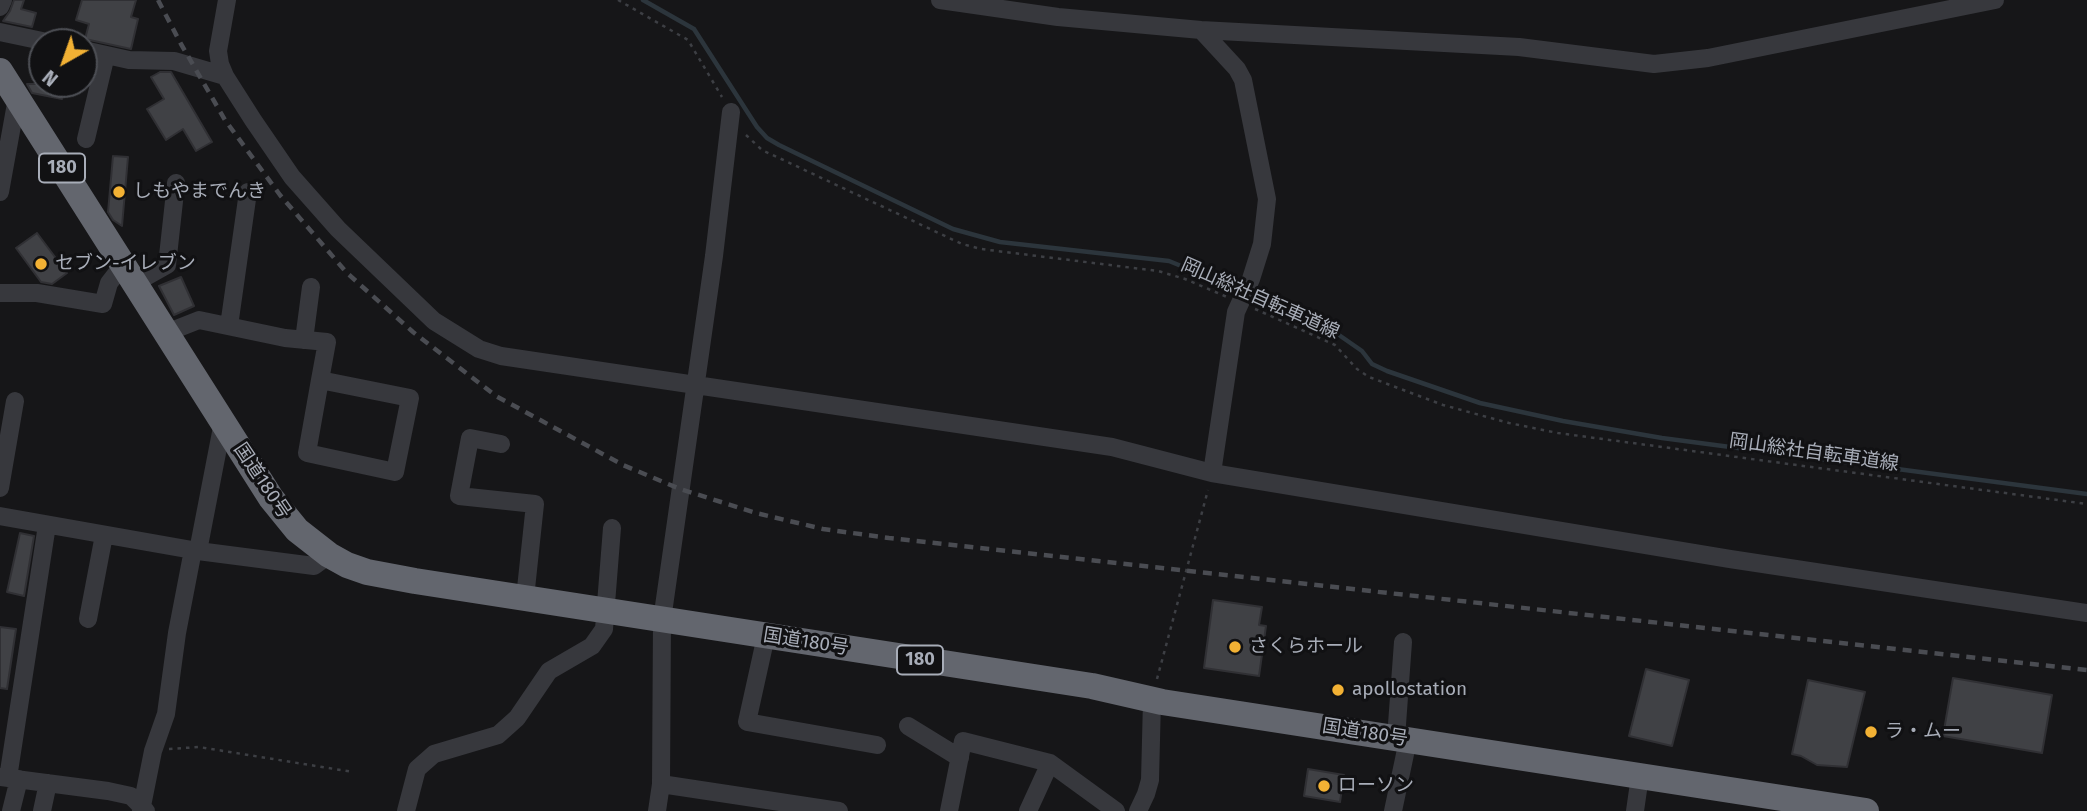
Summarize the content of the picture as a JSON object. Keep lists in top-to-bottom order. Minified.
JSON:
{"streets":{"highway":["180","国道180号"],"path":["岡山総社自転車道線"]},"places":["しもやまでんき","セブン-イレブン","さくらホール","apollostation","ラ・ムー","ローソン"],"north":"bottom left"}
